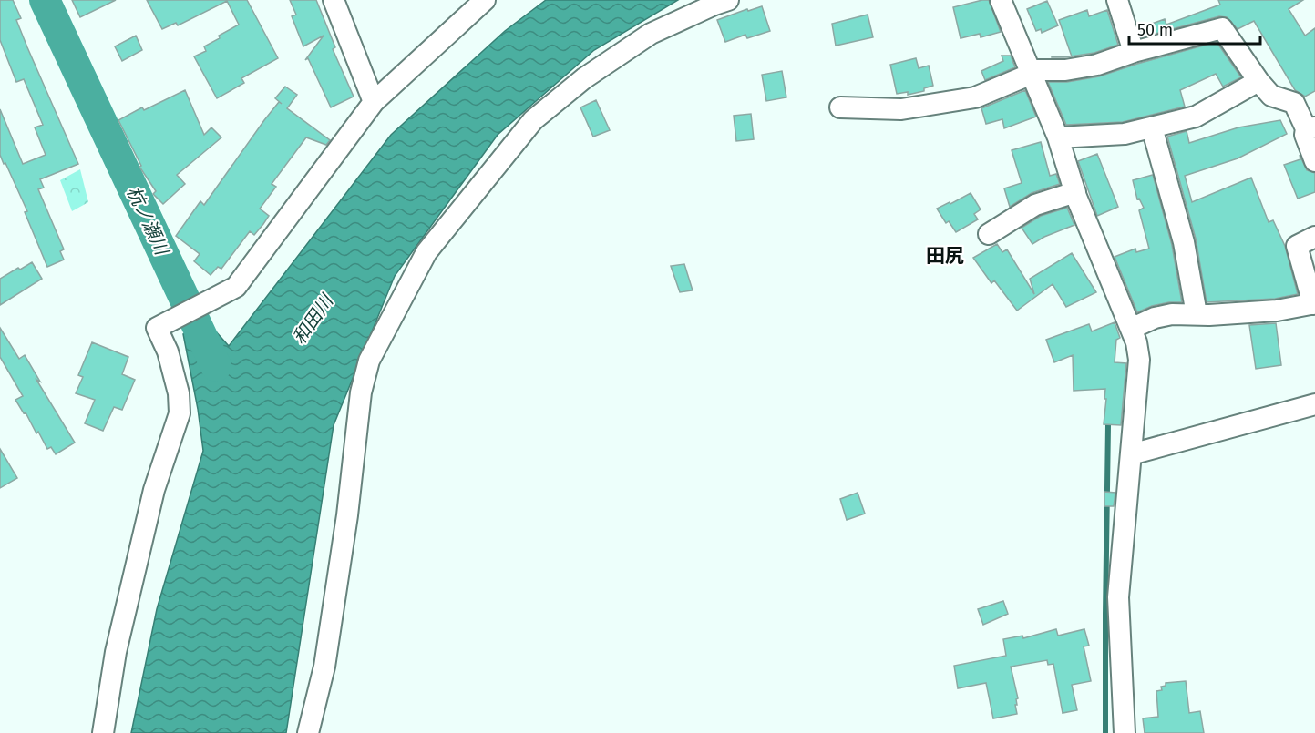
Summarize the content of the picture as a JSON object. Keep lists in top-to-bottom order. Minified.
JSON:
{"districts":["田尻"],"water":["杭ノ瀬川","和田川"],"scale_bar":"50 m"}
